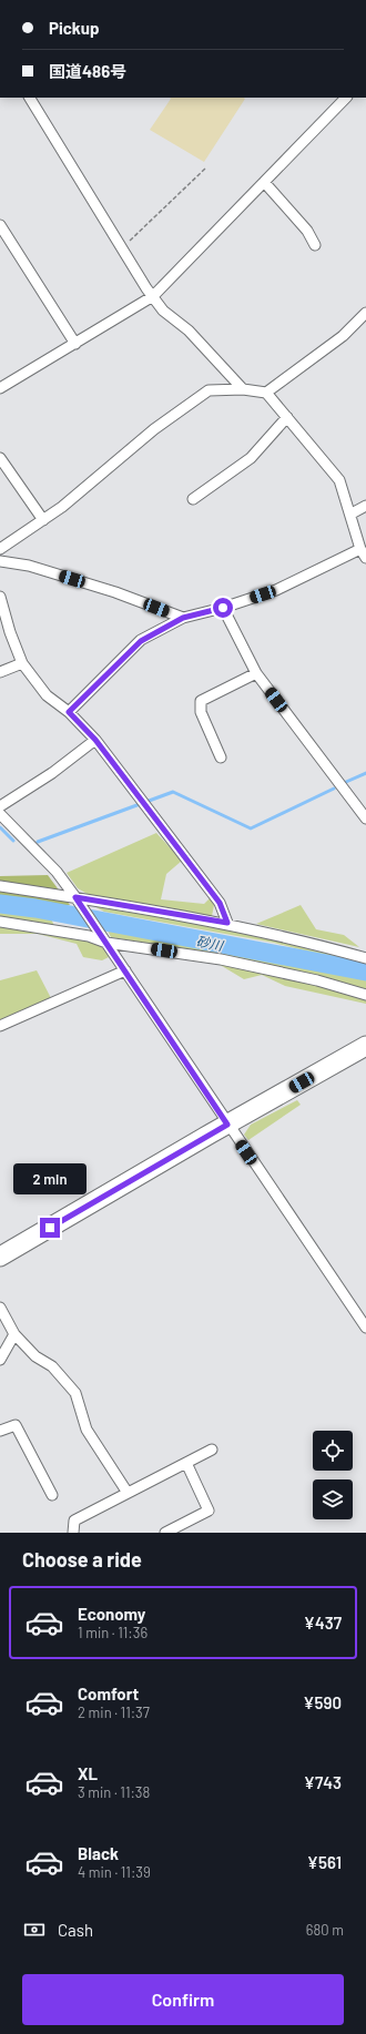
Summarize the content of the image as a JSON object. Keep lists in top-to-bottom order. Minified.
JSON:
{"water":["砂川"],"page":{"banner":["Pickup","国道486号"],"bubble":"2 min","heading":"Choose a ride","list":[{"name":"Economy","note":"1 min · 11:36","value":"¥437"},{"name":"Comfort","note":"2 min · 11:37","value":"¥590"},{"name":"XL","note":"3 min · 11:38","value":"¥743"},{"name":"Black","note":"4 min · 11:39","value":"¥561"}],"pay":["Cash","680 m"],"buttons":"Confirm"}}
